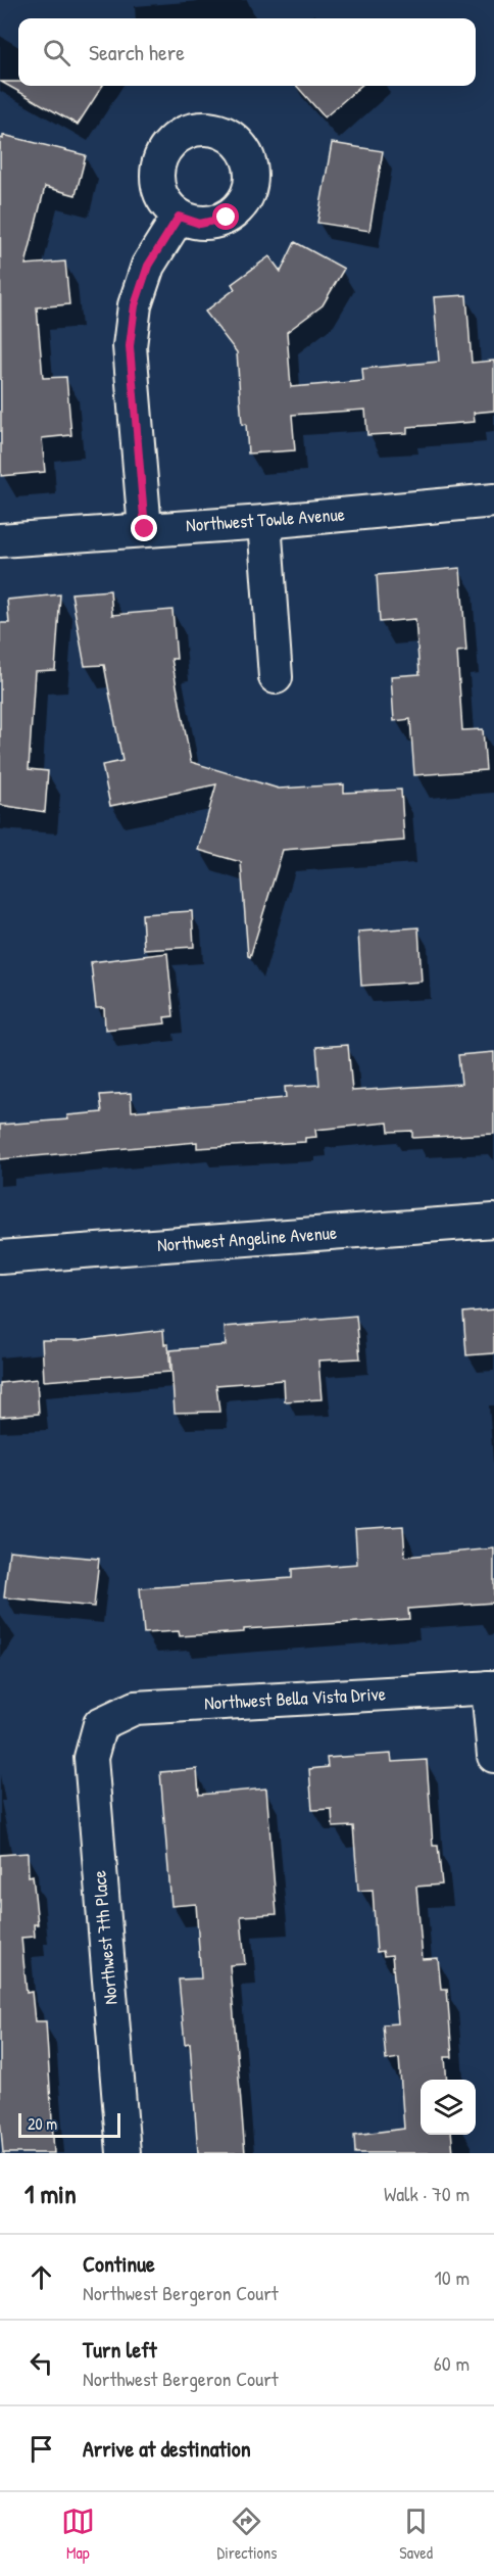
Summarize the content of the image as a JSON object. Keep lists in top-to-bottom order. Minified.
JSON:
{"streets":{"street":["Northwest Towle Avenue","Northwest Angeline Avenue","Northwest Bella Vista Drive","Northwest 7th Place"]},"crossings":[["Northwest Bella Vista Drive","Northwest 7th Place"]],"scale_bar":"20 m","page":{"search":"Search here","scale":"20 m","heading":["1 min","Walk · 70 m"],"list":[["Continue","Northwest Bergeron Court","10 m"],["Turn left","Northwest Bergeron Court","60 m"],"Arrive at destination"],"nav":["Map","Directions","Saved"]}}
